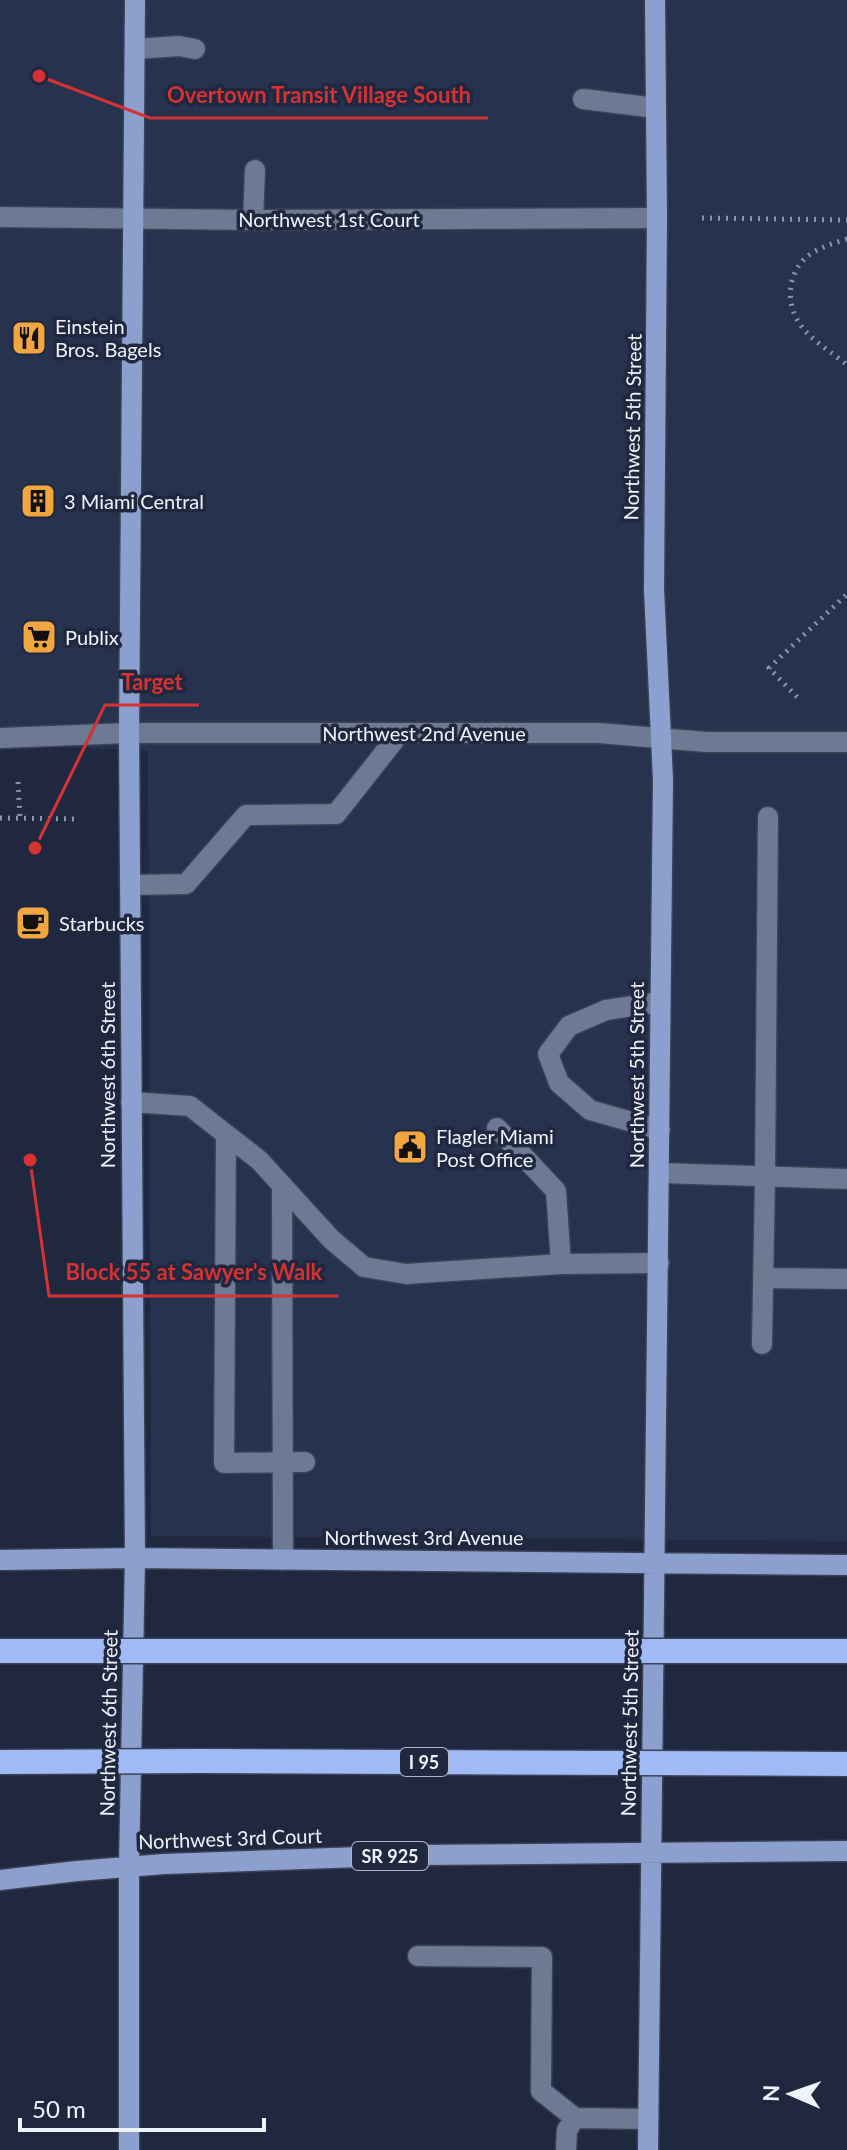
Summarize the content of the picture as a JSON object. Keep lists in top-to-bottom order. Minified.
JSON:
{"streets":{"highway":["I 95"],"main road":["Northwest 5th Street","Northwest 6th Street","Northwest 3rd Avenue","Northwest 3rd Court","SR 925"],"street":["Northwest 1st Court","Northwest 2nd Avenue"]},"crossings":[["Northwest 1st Court","Northwest 5th Street"],["Northwest 1st Court","Northwest 6th Street"],["Northwest 5th Street","Northwest 2nd Avenue"],["Northwest 5th Street","Northwest 3rd Avenue"],["Northwest 5th Street","Northwest 3rd Court"],["Northwest 2nd Avenue","Northwest 6th Street"],["Northwest 6th Street","Northwest 3rd Avenue"],["Northwest 6th Street","Northwest 3rd Court"]],"places":{"other":["Overtown Transit Village South","Target","Block 55 at Sawyer's Walk"],"restaurant":["Einstein Bros. Bagels"],"building":["3 Miami Central"],"supermarket":["Publix"],"cafe":["Starbucks"],"public building":["Flagler Miami Post Office"]},"scale_bar":"50 m","north":"left"}
